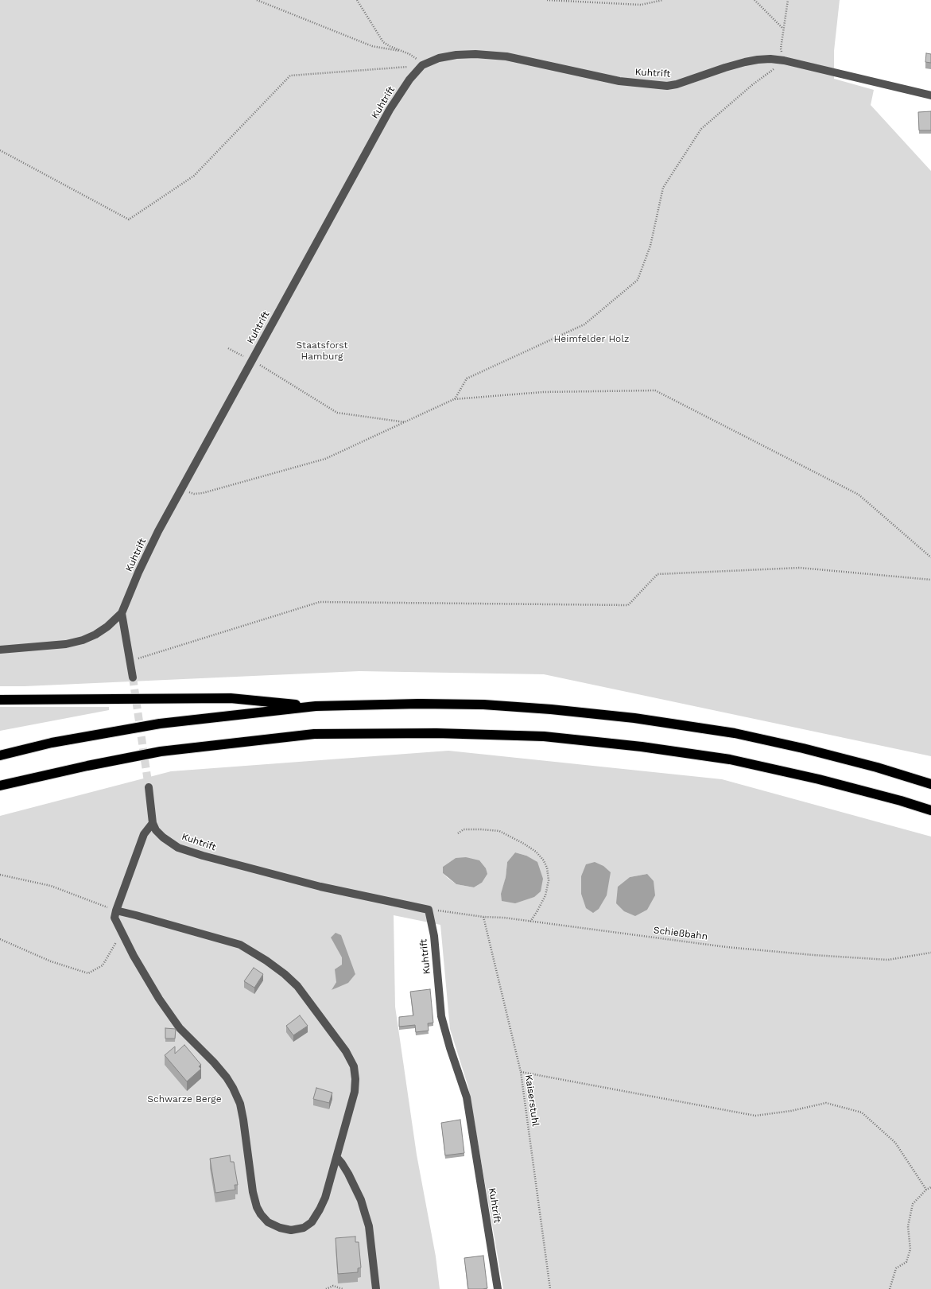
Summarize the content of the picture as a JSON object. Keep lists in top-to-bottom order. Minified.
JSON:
{"streets":{"street":["Kuhtrift"],"path":["Schießbahn","Kaiserstuhl"]},"crossings":[["Kuhtrift","Schießbahn"],["Schießbahn","Kaiserstuhl"]],"parks":["Heimfelder Holz","Staatsforst Hamburg","Schwarze Berge"]}
